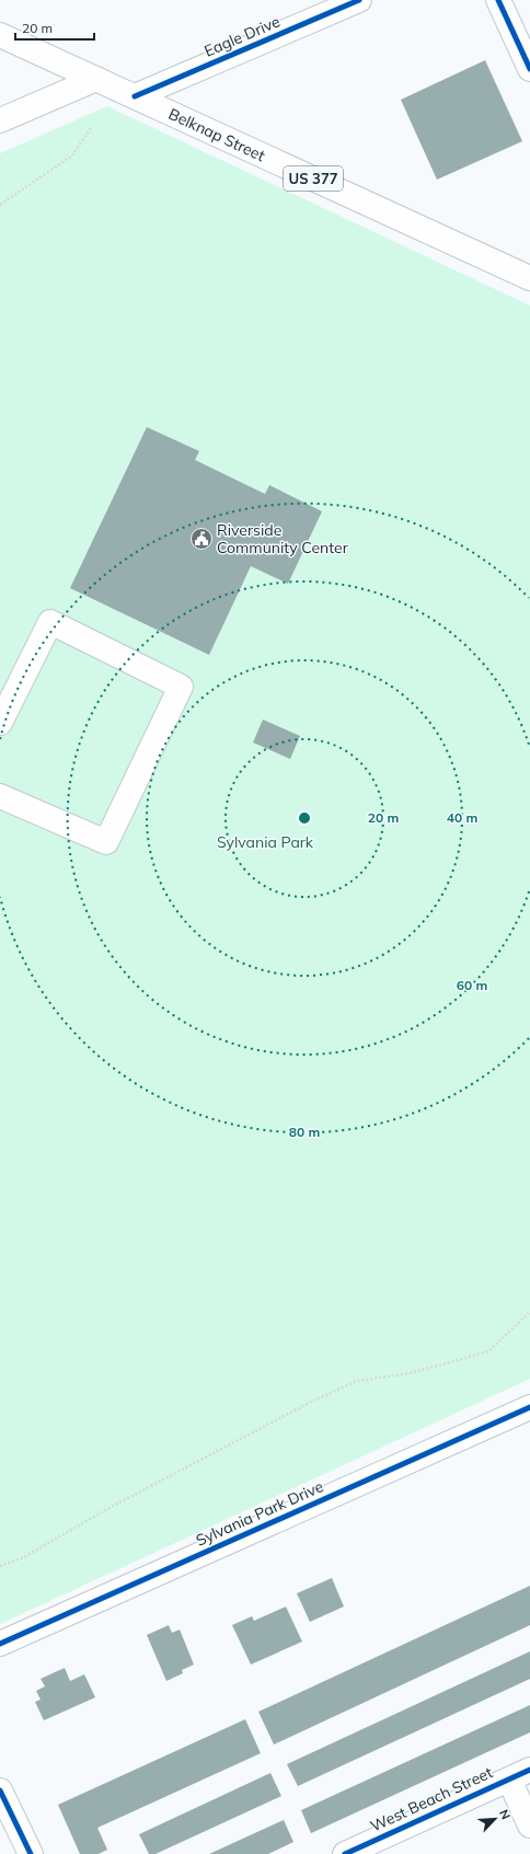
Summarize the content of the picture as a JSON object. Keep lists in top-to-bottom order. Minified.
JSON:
{"streets":{"street":["Eagle Drive","Belknap Street","US 377","Sylvania Park Drive","West Beach Street"]},"crossings":[["Eagle Drive","Belknap Street"]],"parks":["Sylvania Park"],"places":{"public building":["Riverside Community Center"]},"scale_bar":"20 m","north":"top right","rings":["20 m","40 m","60 m","80 m"]}
